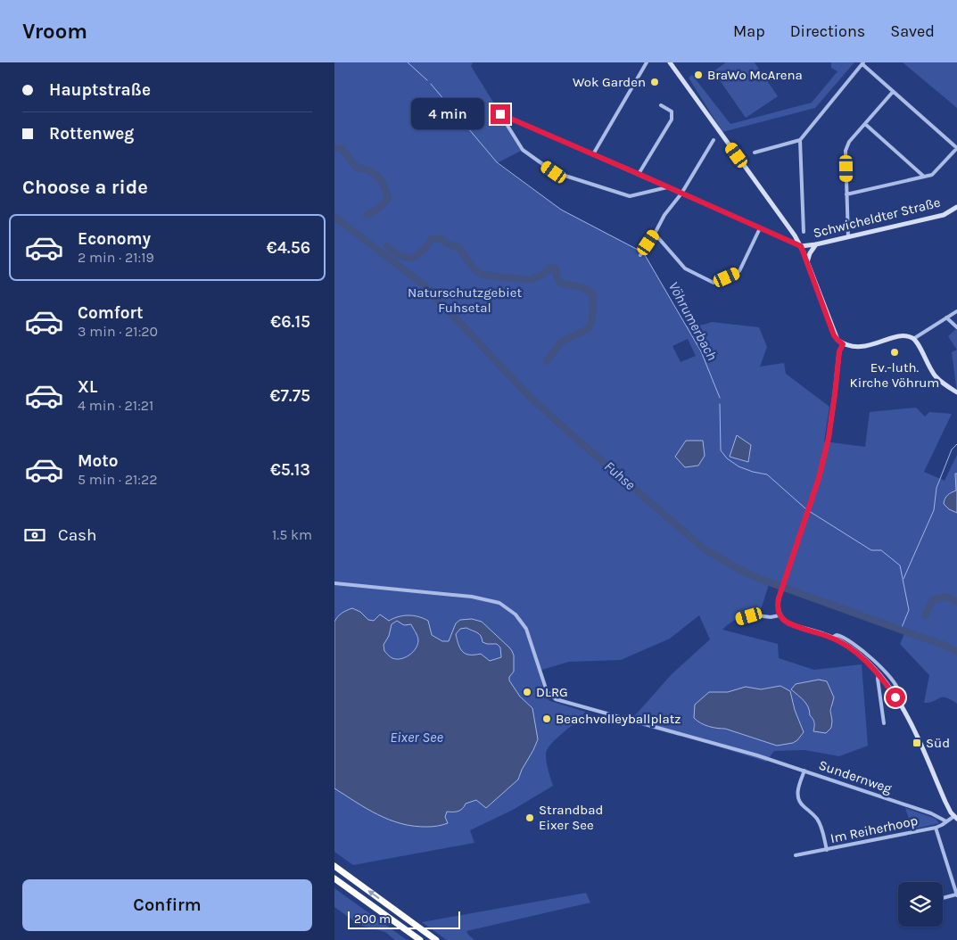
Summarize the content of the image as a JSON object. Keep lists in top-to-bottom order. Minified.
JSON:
{"streets":{"street":["Schwicheldter Straße","Sundernweg","Im Reiherhoop"]},"crossings":[["Sundernweg","Im Reiherhoop"]],"water":["Vöhrumerbach","Fuhse","Eixer See"],"parks":["Naturschutzgebiet Fuhsetal"],"places":{"other":["BraWo McArena","Wok Garden","Ev.-luth. Kirche Vöhrum","DLRG","Beachvolleyballplatz","Strandbad Eixer See"],"transit":["Süd"]},"scale_bar":"200 m","page":{"header":"Vroom","nav":["Map","Directions","Saved"],"banner":["Hauptstraße","Rottenweg"],"bubble":"4 min","heading":"Choose a ride","list":[{"name":"Economy","note":"2 min · 21:19","value":"€4.56"},{"name":"Comfort","note":"3 min · 21:20","value":"€6.15"},{"name":"XL","note":"4 min · 21:21","value":"€7.75"},{"name":"Moto","note":"5 min · 21:22","value":"€5.13"}],"pay":["Cash","1.5 km"],"buttons":"Confirm","scale":"200 m"}}
